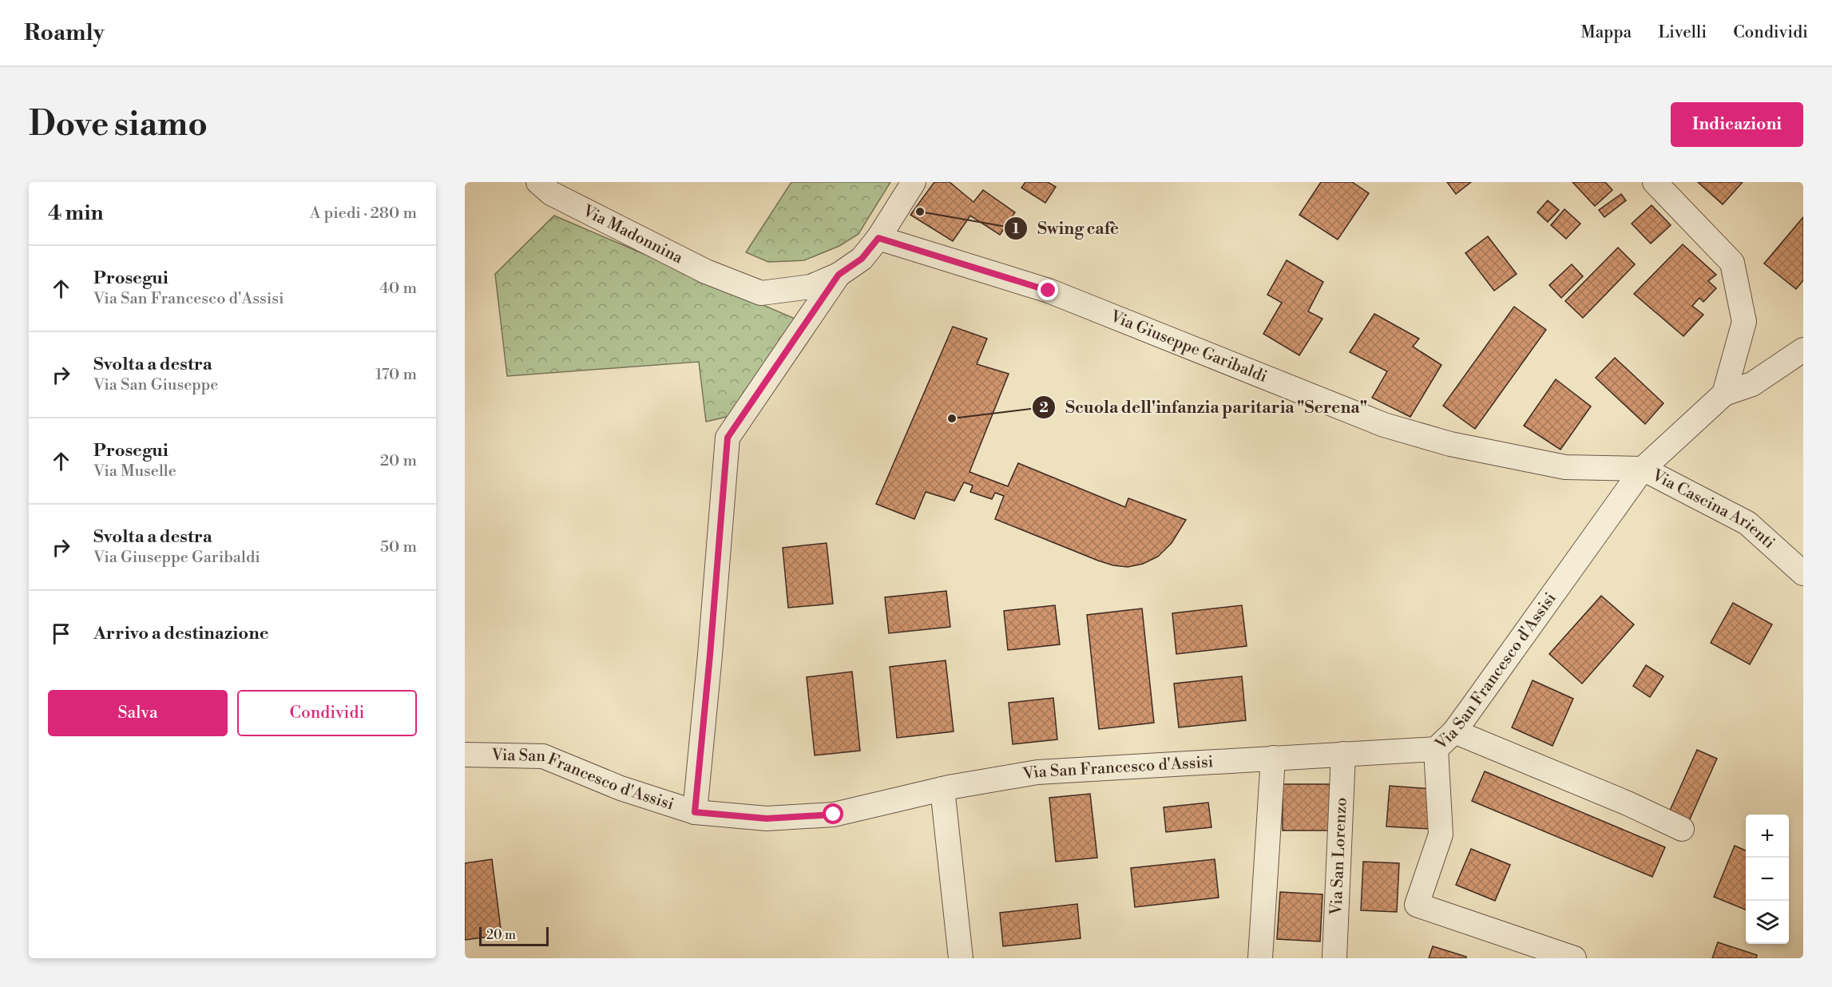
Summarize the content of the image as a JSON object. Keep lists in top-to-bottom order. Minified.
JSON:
{"streets":{"street":["Via Madonnina","Via Giuseppe Garibaldi","Via Cascina Arienti","Via San Francesco d'Assisi","Via San Lorenzo"]},"crossings":[["Via Giuseppe Garibaldi","Via Cascina Arienti"],["Via Giuseppe Garibaldi","Via San Francesco d'Assisi"],["Via Cascina Arienti","Via San Francesco d'Assisi"],["Via San Francesco d'Assisi","Via San Lorenzo"]],"places":["Swing cafè","Scuola dell'infanzia paritaria \"Serena\""],"scale_bar":"20 m","page":{"header":"Roamly","nav":["Mappa","Livelli","Condividi"],"buttons":["Indicazioni",["Salva","Condividi"]],"title":"Dove siamo","heading":["4 min","A piedi · 280 m"],"list":[["Prosegui","Via San Francesco d'Assisi","40 m"],["Svolta a destra","Via San Giuseppe","170 m"],["Prosegui","Via Muselle","20 m"],["Svolta a destra","Via Giuseppe Garibaldi","50 m"],"Arrivo a destinazione"],"map_buttons":["+","−"],"scale":"20 m"}}
